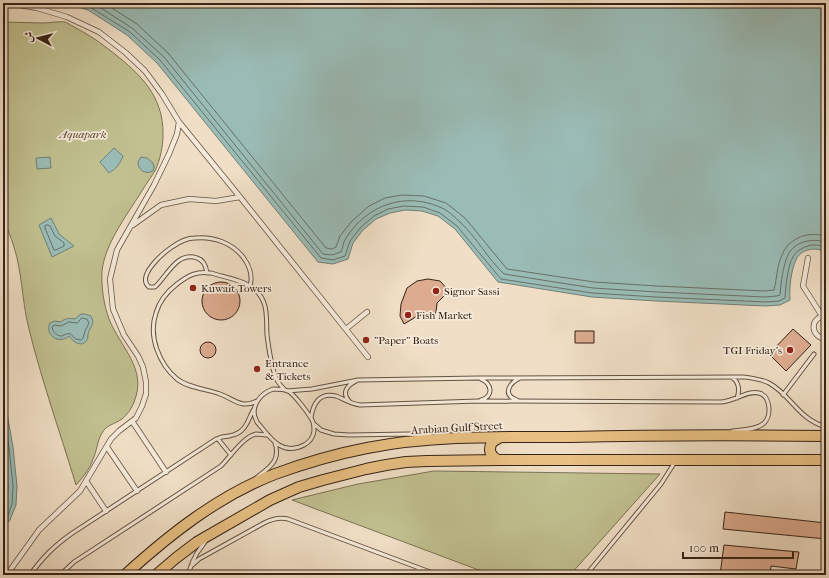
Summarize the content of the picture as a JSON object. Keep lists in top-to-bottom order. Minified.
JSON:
{"streets":{"main road":["Arabian Gulf Street"]},"parks":["Aquapark"],"places":["Kuwait Towers","Signor Sassi","Fish Market","\"Paper\" Boats","TGI Friday's","Entrance & Tickets"],"scale_bar":"100 m","north":"left"}
